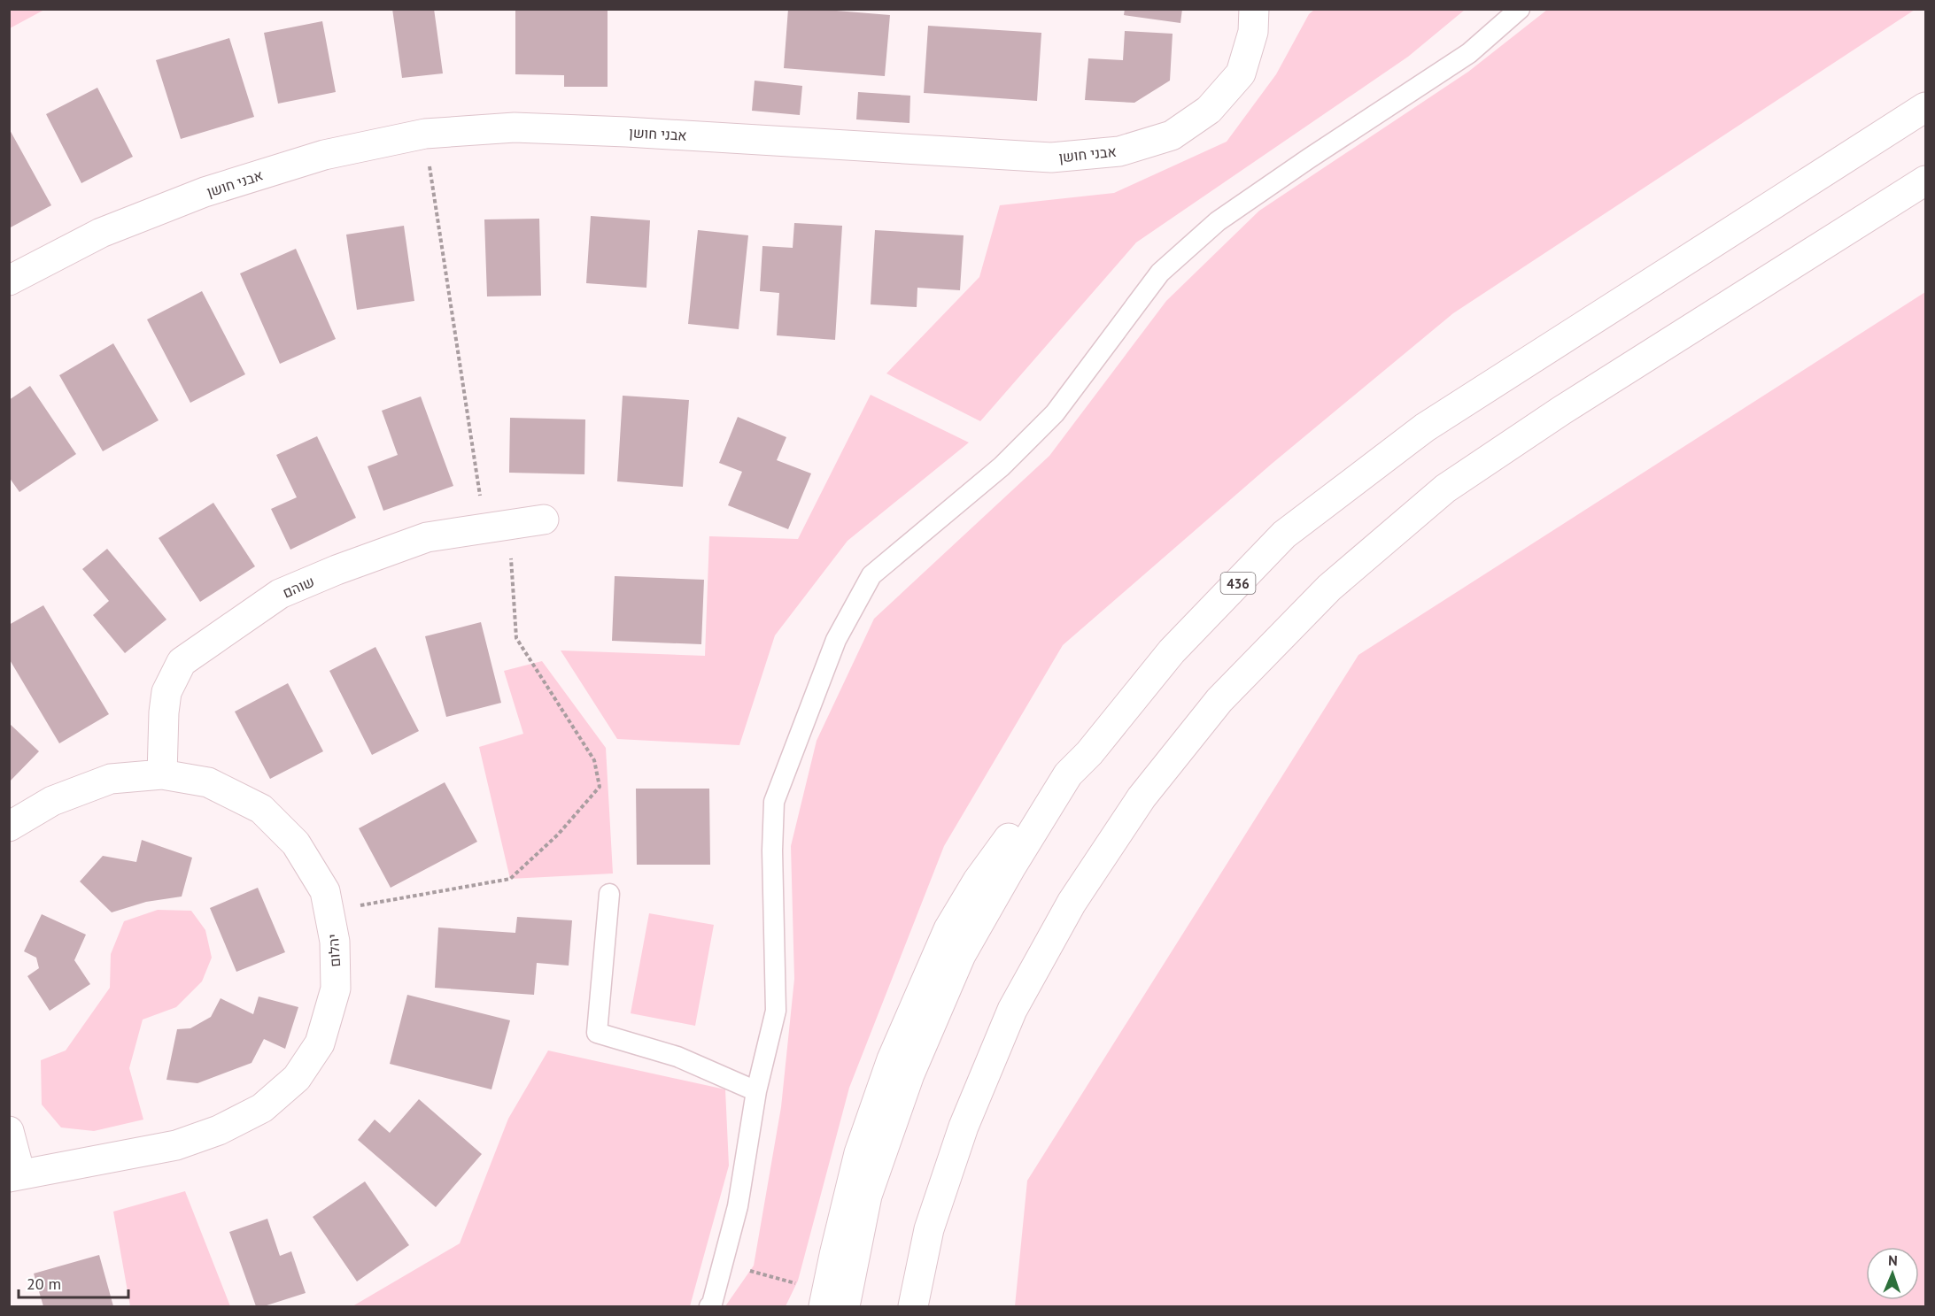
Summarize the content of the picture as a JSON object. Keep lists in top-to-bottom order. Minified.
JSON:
{"streets":{"main road":["אבני חושן","436","שוהם","יהלום"]},"crossings":[["שוהם","יהלום"]],"scale_bar":"20 m","north":"top"}
